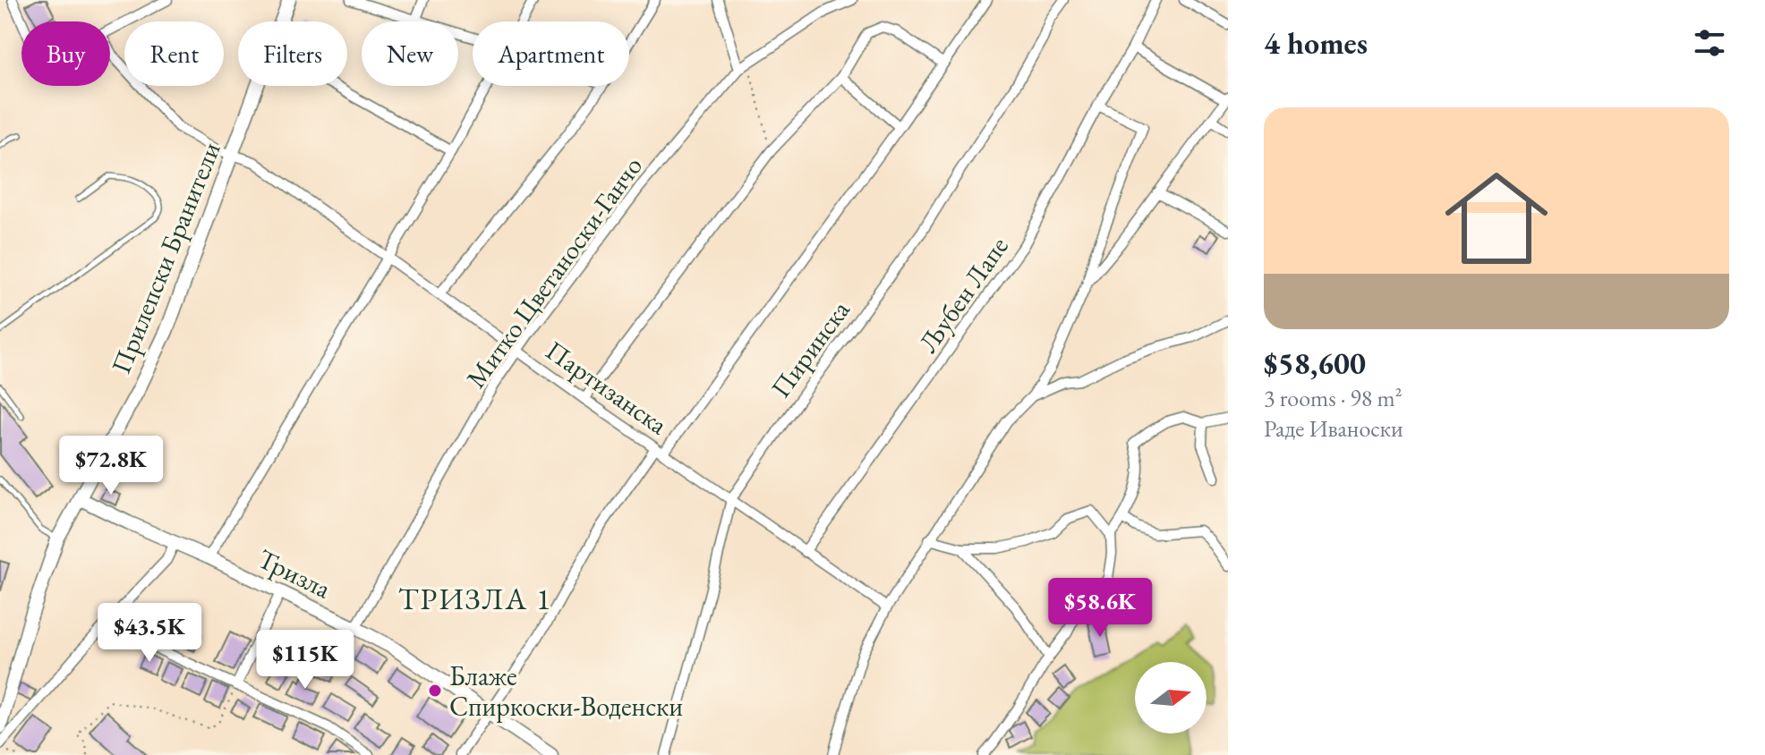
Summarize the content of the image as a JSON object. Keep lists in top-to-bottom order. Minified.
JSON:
{"streets":{"street":["Прилепски Бранители","Митко Цветаноски-Ганчо","Љубен Лапе","Пиринска","Партизанска","Тризла"]},"crossings":[["Прилепски Бранители","Партизанска"],["Прилепски Бранители","Тризла"],["Митко Цветаноски-Ганчо","Партизанска"],["Митко Цветаноски-Ганчо","Тризла"],["Љубен Лапе","Партизанска"],["Пиринска","Партизанска"]],"districts":["ТРИЗЛА 1"],"places":["Блаже Спиркоски-Воденски"],"north":"right","page":{"heading":"4 homes","chip":["Buy","Rent","Filters","New","Apartment"],"list":[{"name":"$58,600","note":"3 rooms · 98 m² · Раде Иваноски"}],"price":["$72.8K","$58.6K","$43.5K","$115K"]}}
